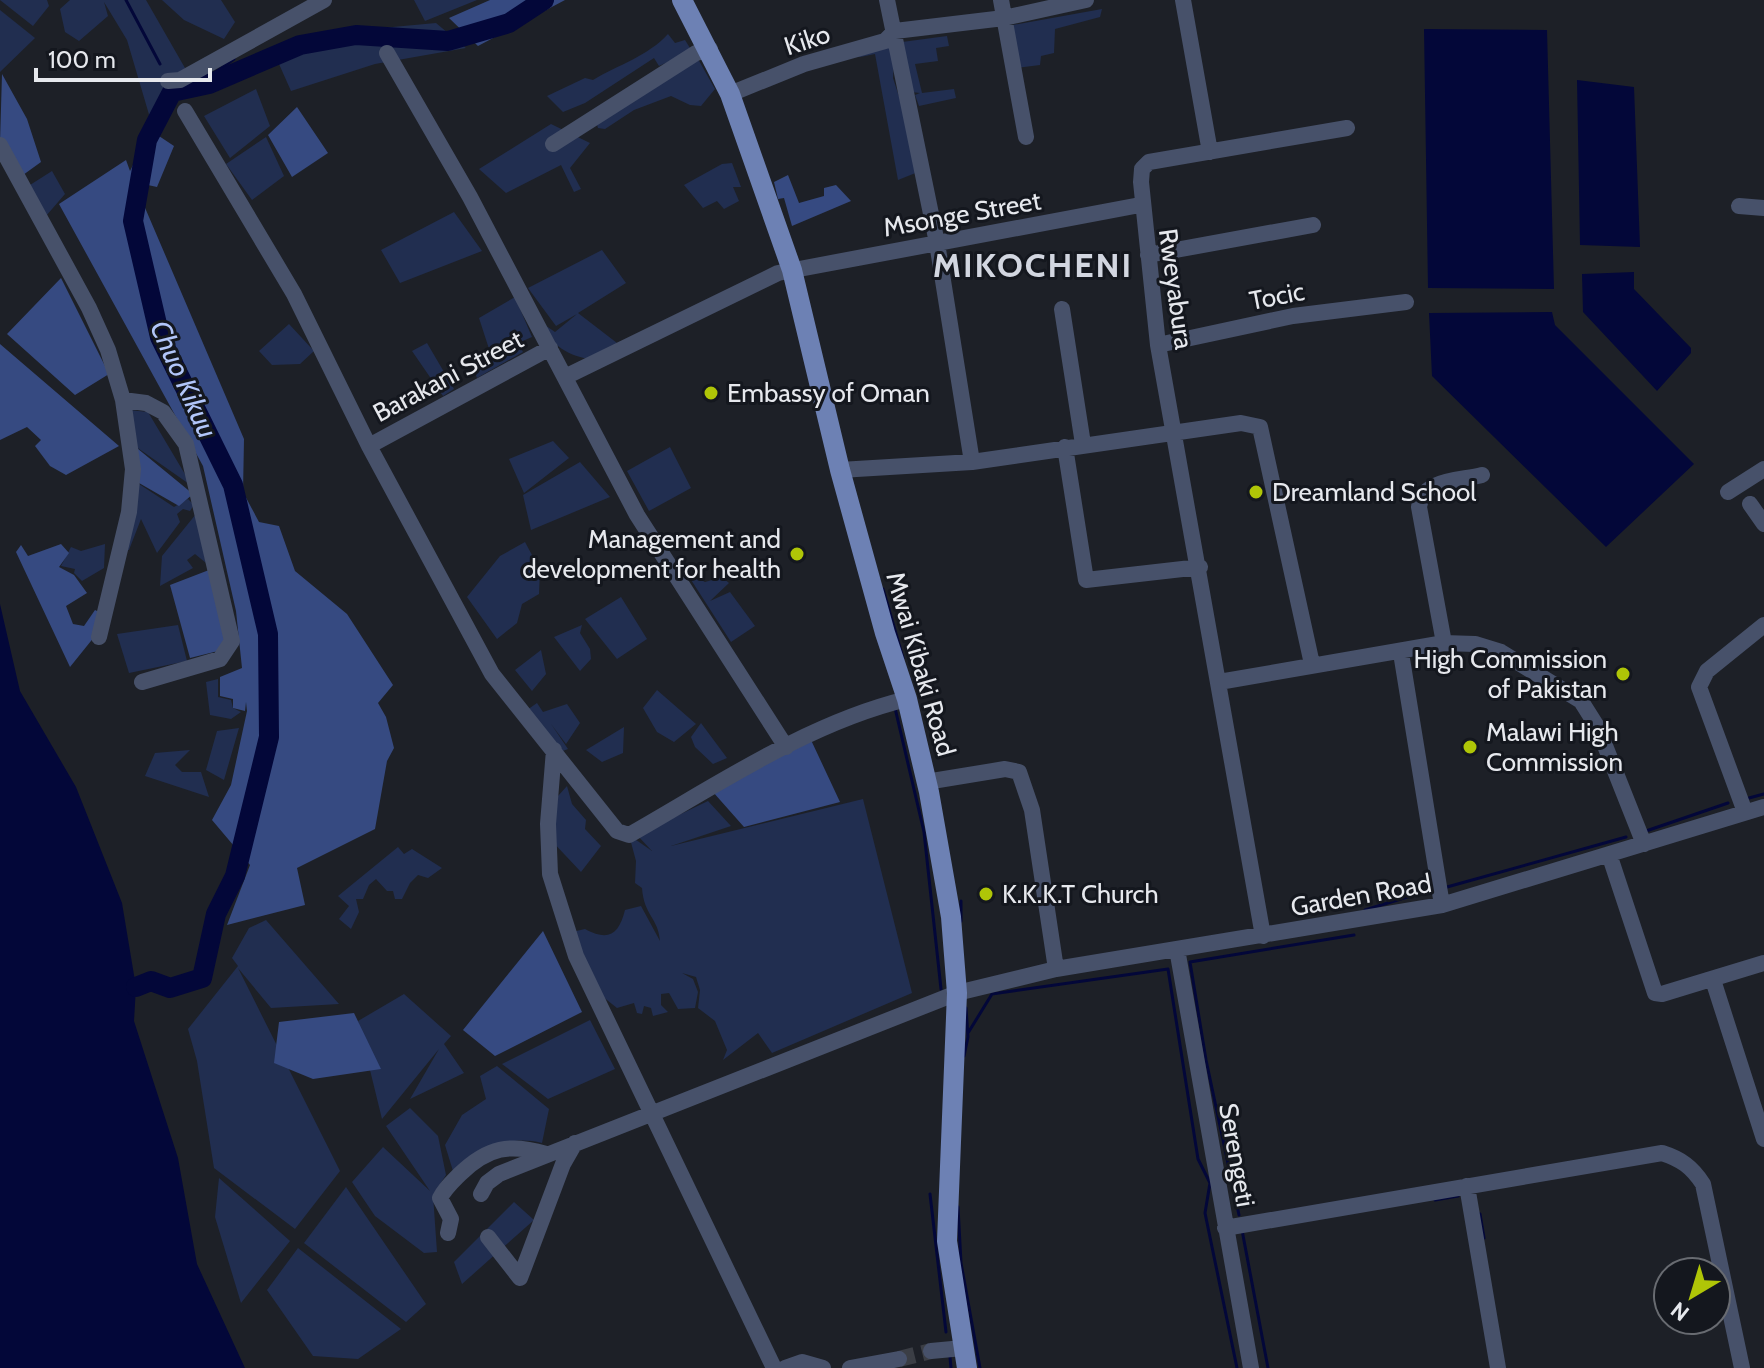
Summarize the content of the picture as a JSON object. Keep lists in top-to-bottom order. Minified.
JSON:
{"streets":{"main road":["Mwai Kibaki Road"],"street":["Kiko","Msonge Street","Rweyabura","Tocic","Barakani Street","Garden Road","Serengeti"]},"crossings":[["Kiko","Mwai Kibaki Road"],["Msonge Street","Rweyabura"],["Msonge Street","Mwai Kibaki Road"],["Rweyabura","Tocic"],["Rweyabura","Garden Road"],["Mwai Kibaki Road","Garden Road"],["Garden Road","Serengeti"]],"districts":["MIKOCHENI"],"water":["Chuo Kikuu"],"places":["Embassy of Oman","Dreamland School","Management and development for health","High Commission of Pakistan","Malawi High Commission","K.K.K.T Church"],"scale_bar":"100 m","north":"bottom left"}
